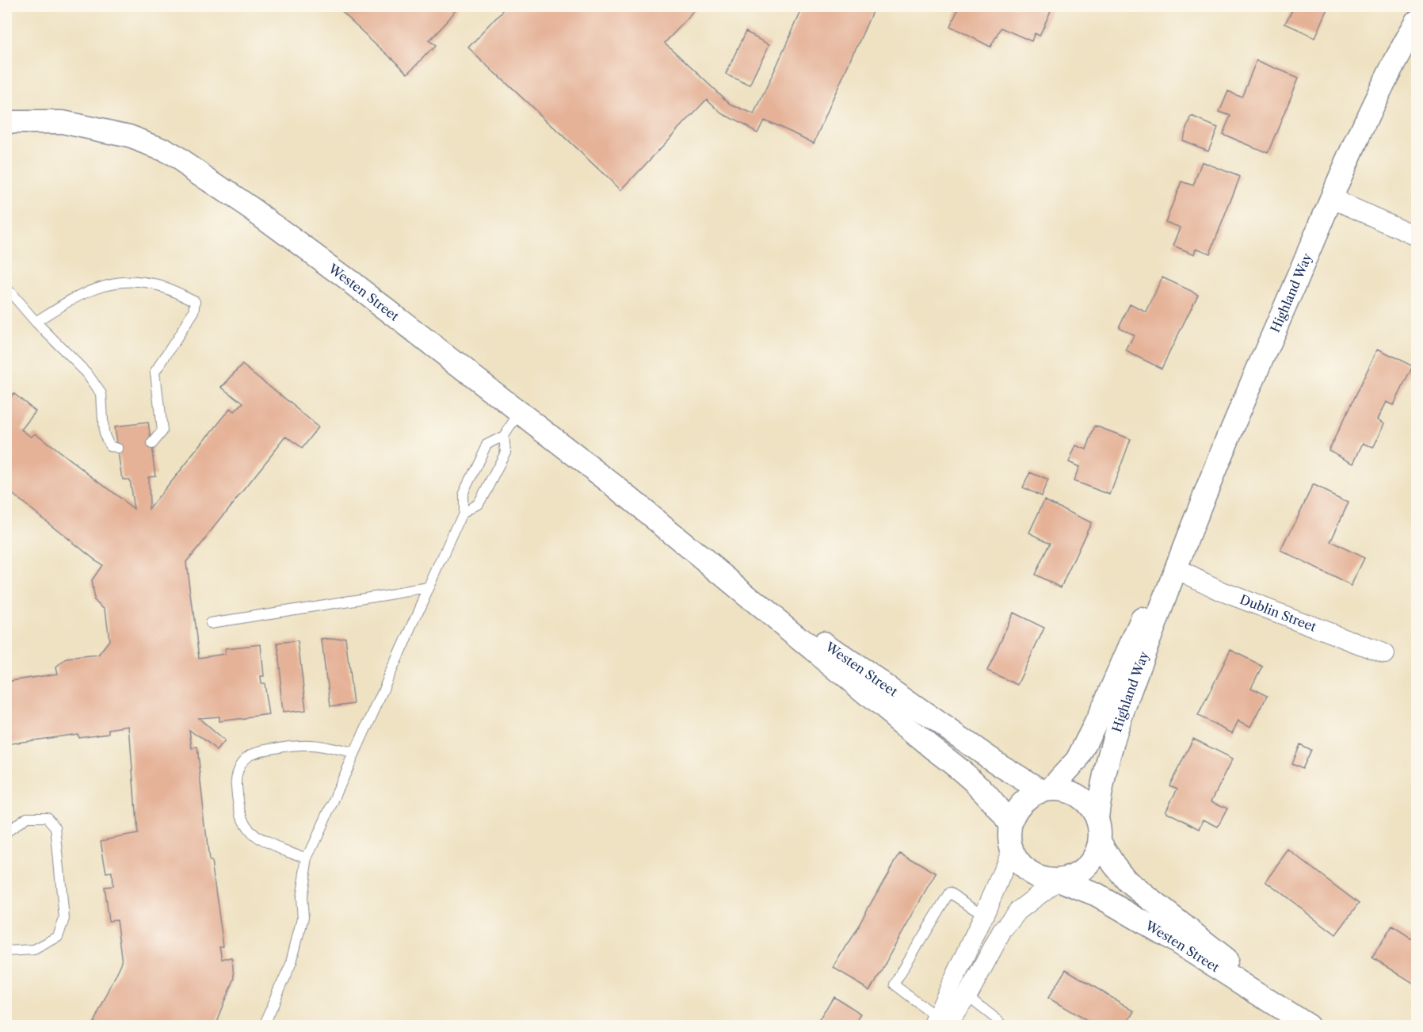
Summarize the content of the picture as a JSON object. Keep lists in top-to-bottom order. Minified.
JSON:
{"streets":{"street":["Westen Street","Highland Way","Dublin Street"]},"crossings":[["Westen Street","Highland Way"],["Highland Way","Dublin Street"]]}
